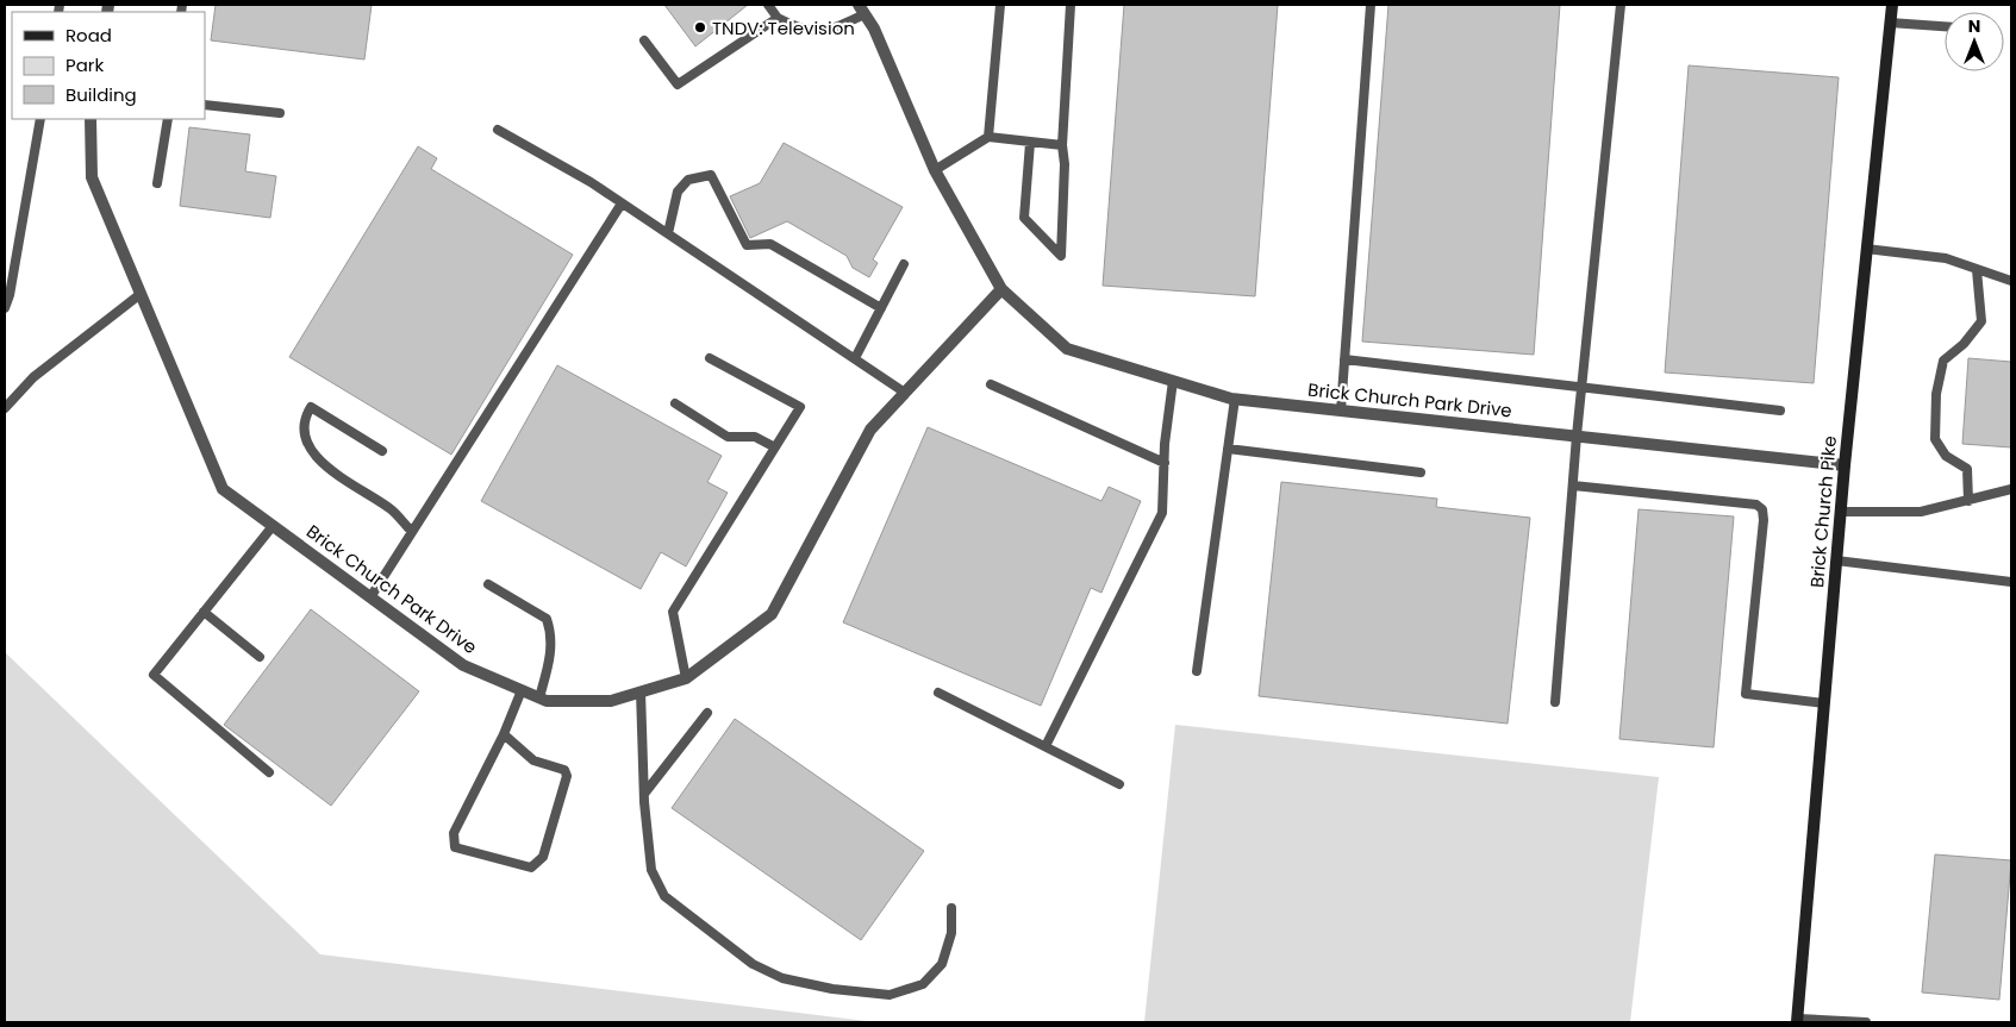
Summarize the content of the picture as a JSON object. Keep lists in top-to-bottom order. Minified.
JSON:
{"streets":{"main road":["Brick Church Pike"],"street":["Brick Church Park Drive"]},"crossings":[["Brick Church Park Drive","Brick Church Pike"]],"places":["TNDV: Television"],"legend":["Road","Park","Building"],"north":"top"}
